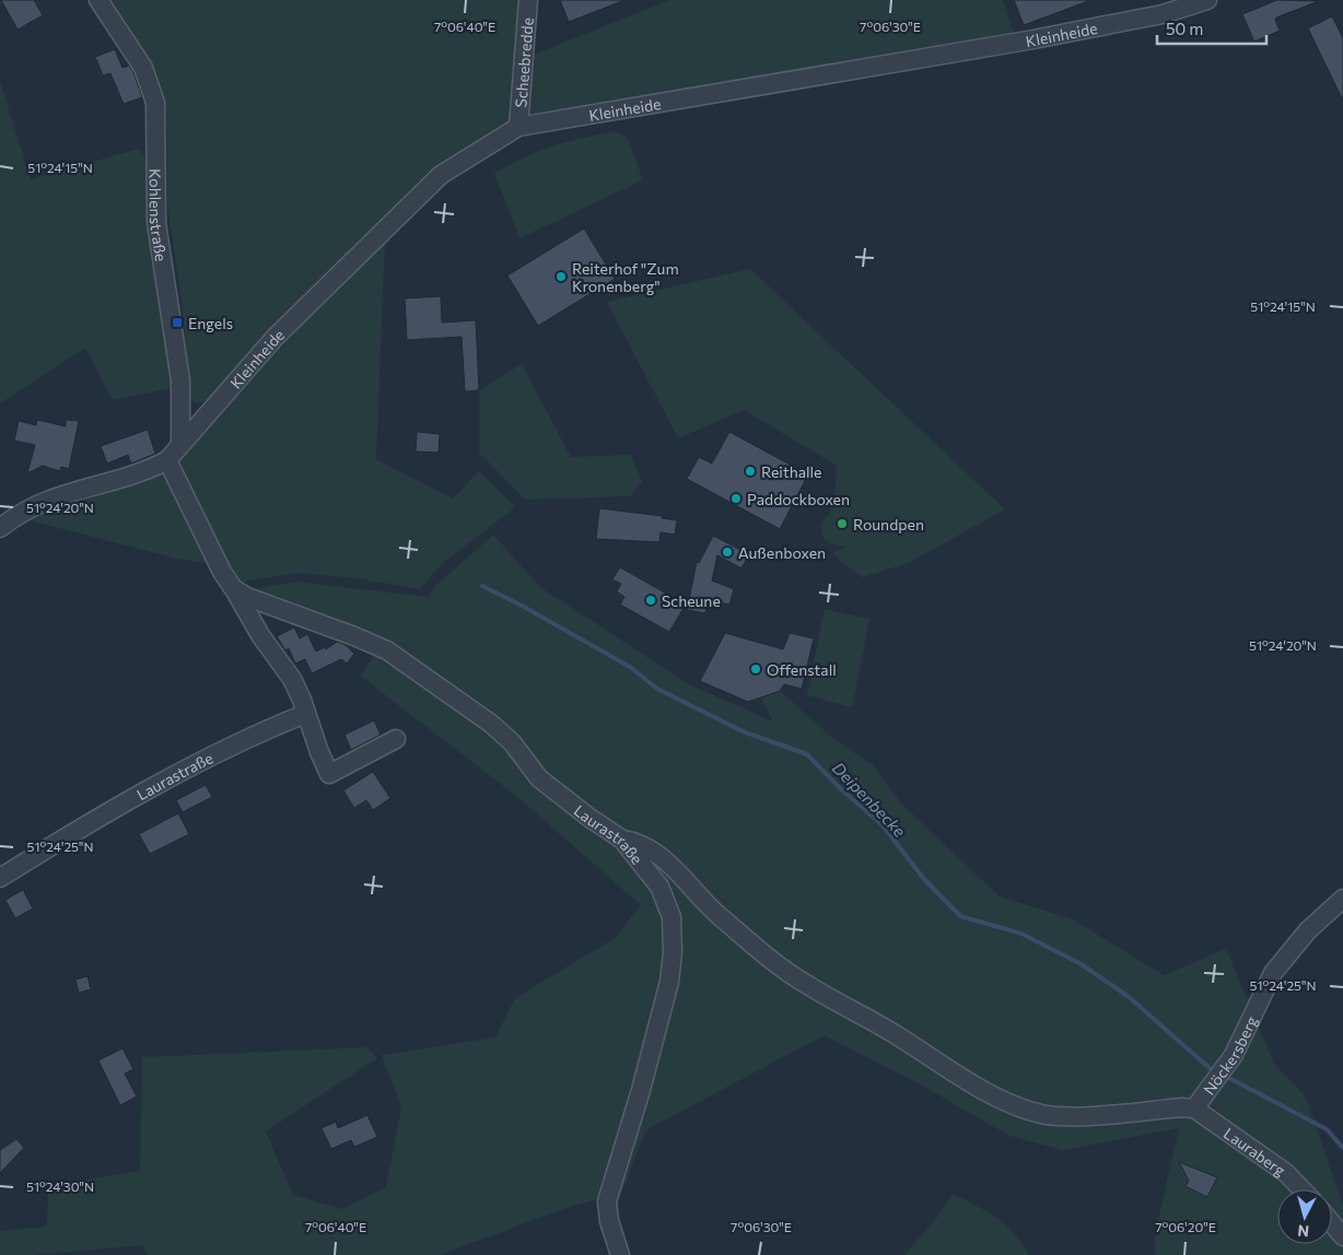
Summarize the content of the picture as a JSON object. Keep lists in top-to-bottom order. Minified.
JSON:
{"streets":{"street":["Kleinheide","Scheebredde","Kohlenstraße","Laurastraße","Nöckersberg","Lauraberg"]},"crossings":[["Kleinheide","Scheebredde"],["Kleinheide","Kohlenstraße"],["Nöckersberg","Lauraberg"]],"water":["Deipenbecke"],"places":{"other":["Reiterhof \"Zum Kronenberg\"","Reithalle","Paddockboxen","Roundpen","Außenboxen","Scheune","Offenstall"],"transit":["Engels"]},"scale_bar":"50 m","north":"bottom","coordinates":["7°06'40\"E","7°06'30\"E","51°24'15\"N","51°24'20\"N","51°24'25\"N","51°24'30\"N","7°06'20\"E"]}
